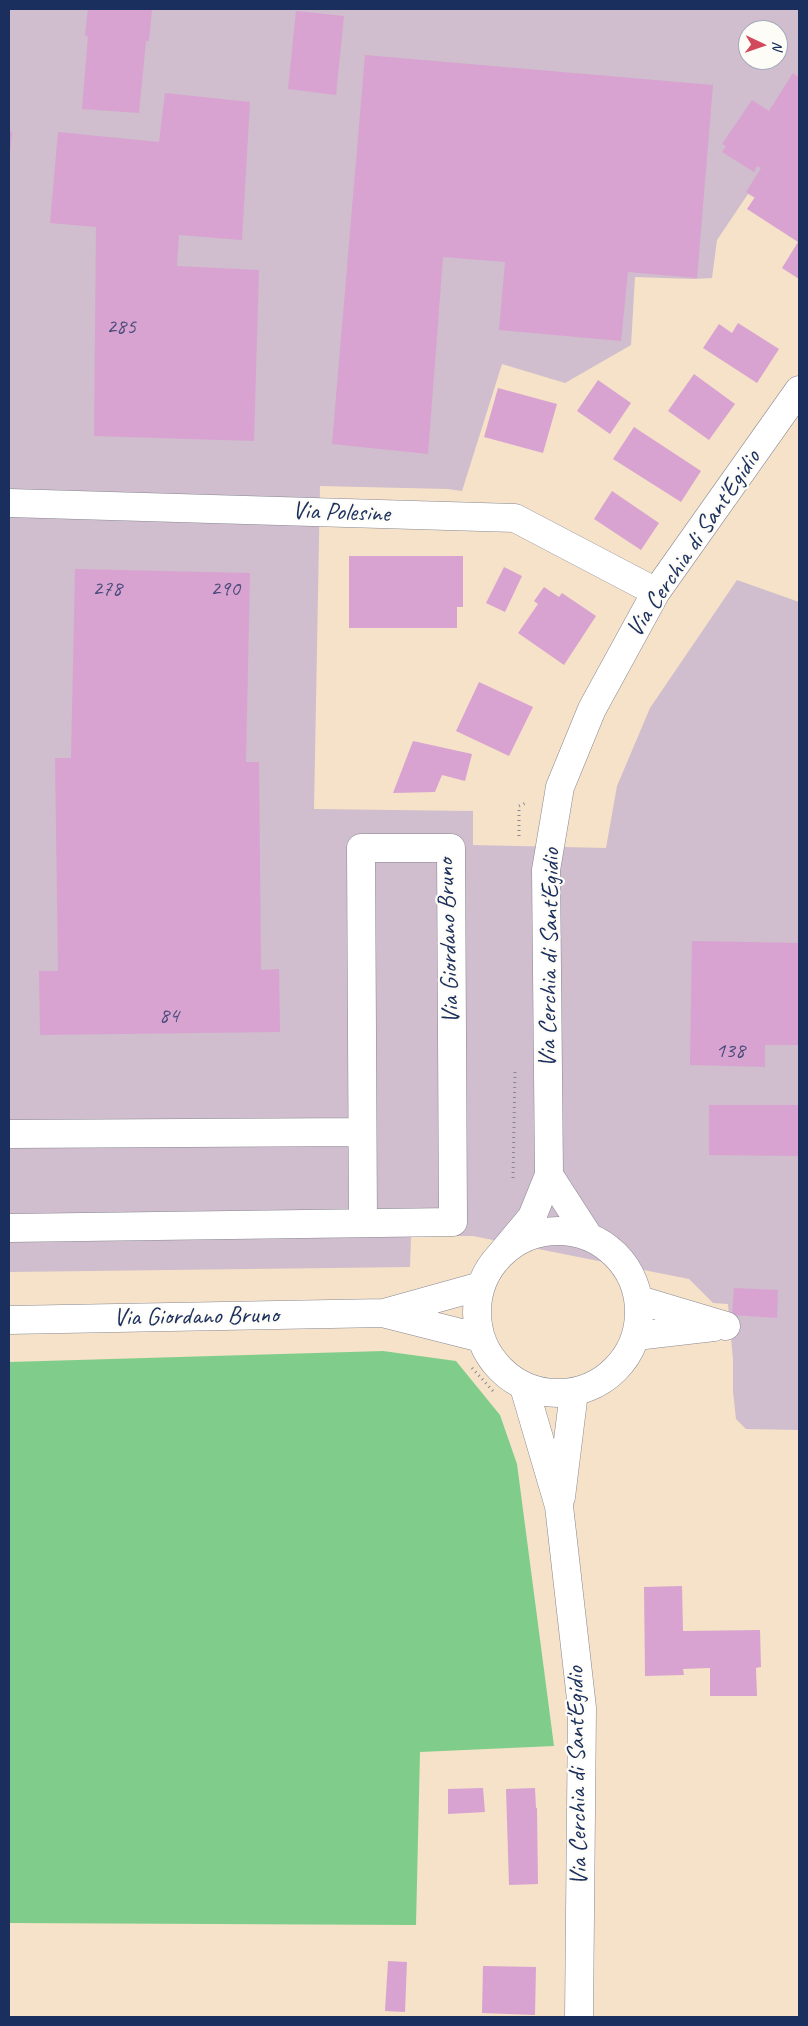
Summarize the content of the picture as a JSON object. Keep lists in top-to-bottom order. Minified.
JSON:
{"streets":{"street":["Via Polesine","Via Cerchia di Sant'Egidio","Via Giordano Bruno"]},"crossings":[["Via Polesine","Via Cerchia di Sant'Egidio"],["Via Cerchia di Sant'Egidio","Via Giordano Bruno"]],"house_numbers":["285","278","290","84","138"],"north":"right"}
